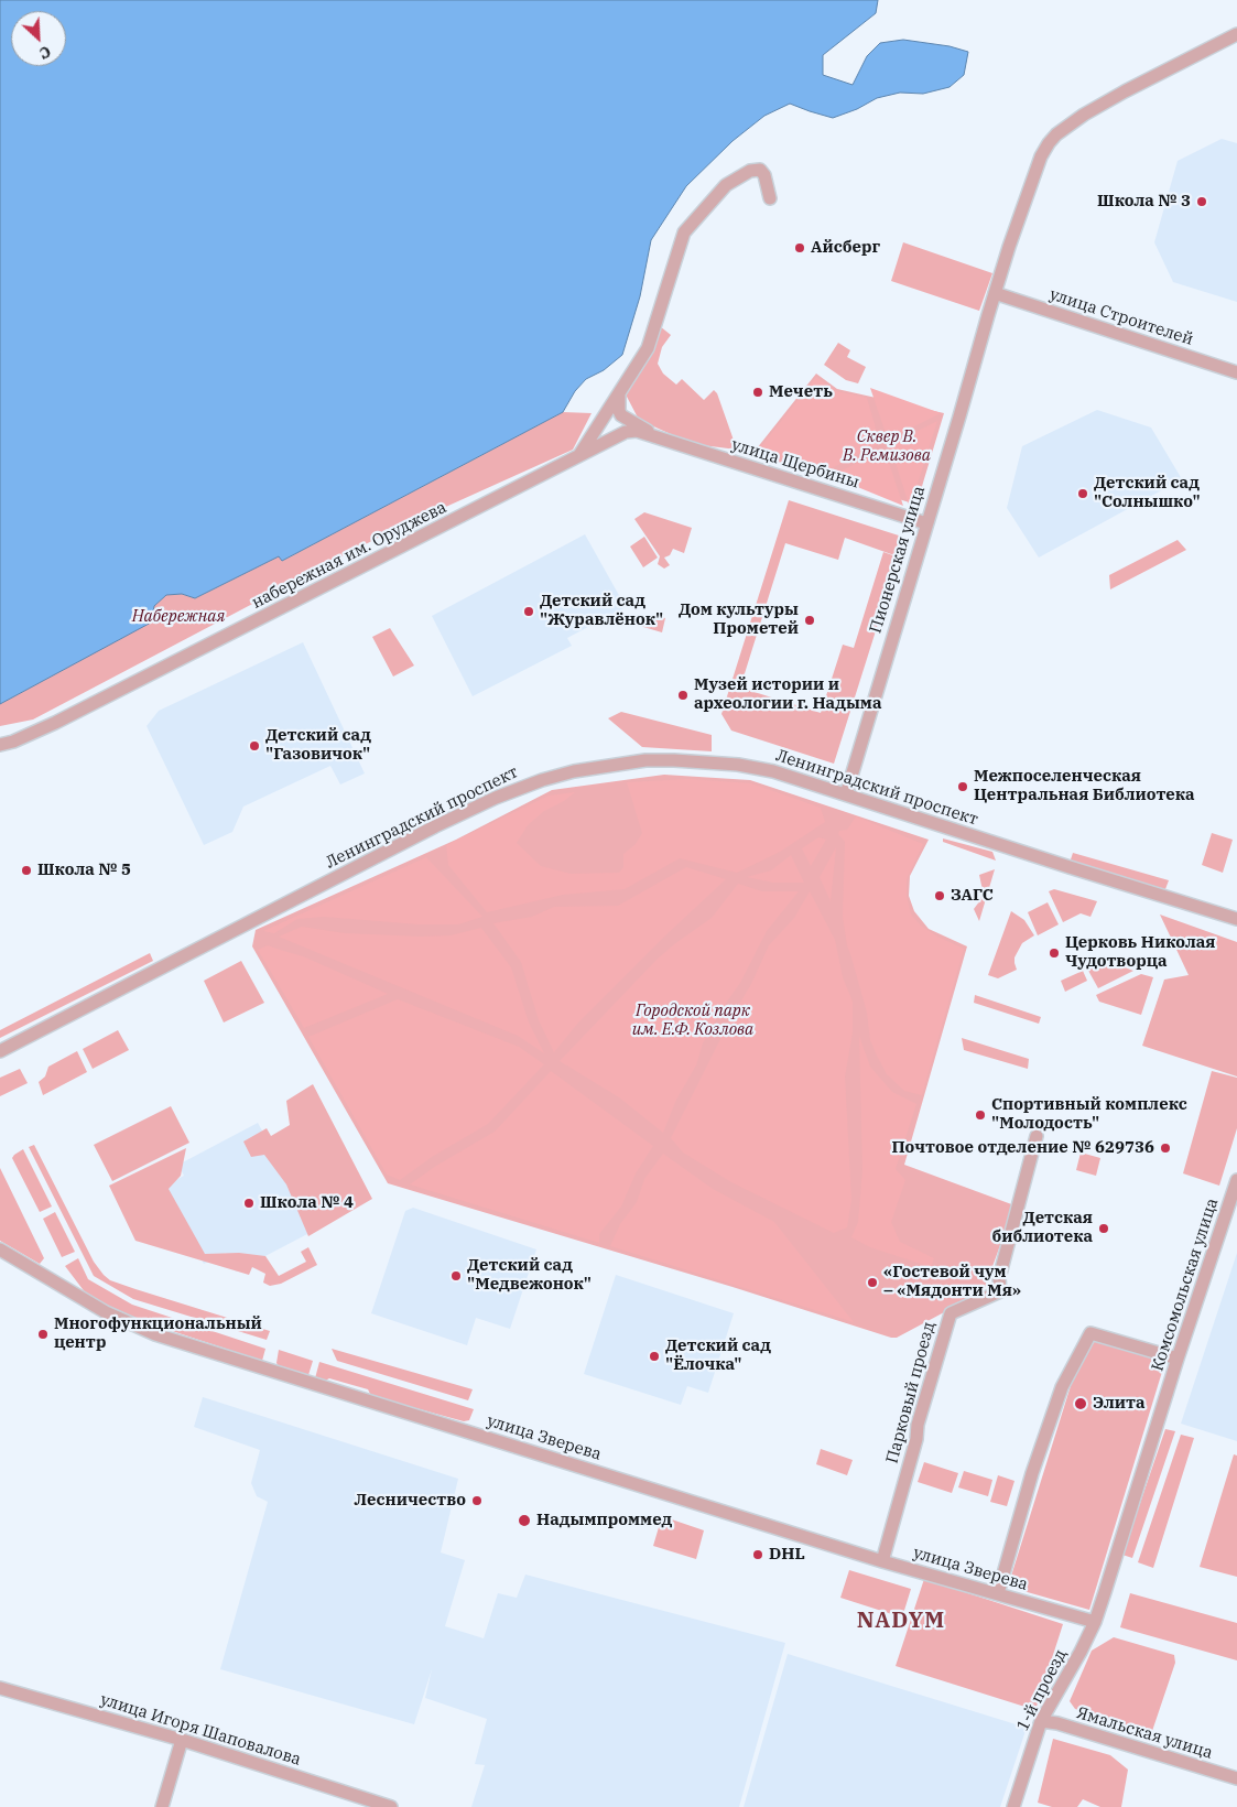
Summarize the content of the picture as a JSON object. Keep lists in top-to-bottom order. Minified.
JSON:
{"streets":{"street":["улица Строителей","улица Щербины","набережная им. Оруджева","Пионерская улица","Ленинградский проспект","Комсомольская улица","Парковый проезд","улица Зверева","1-й проезд","улица Игоря Шаповалова","Ямальская улица"]},"crossings":[["улица Строителей","Пионерская улица"],["улица Щербины","набережная им. Оруджева"],["улица Щербины","Пионерская улица"],["Пионерская улица","Ленинградский проспект"],["Комсомольская улица","улица Зверева"],["Комсомольская улица","1-й проезд"],["Парковый проезд","улица Зверева"],["улица Зверева","1-й проезд"],["1-й проезд","Ямальская улица"]],"districts":["NADYM"],"parks":["Сквер В. В. Ремизова","Набережная","Городской парк им. Е.Ф. Козлова"],"places":["Школа № 3","Айсберг","Мечеть","Детский сад \"Солнышко\"","Детский сад \"Журавлёнок\"","Дом культуры Прометей","Музей истории и археологии г. Надыма","Детский сад \"Газовичок\"","Межпоселенческая Центральная Библиотека","Школа № 5","ЗАГС","Церковь Николая Чудотворца","Спортивный комплекс \"Молодость\"","Почтовое отделение № 629736","Школа № 4","Детская библиотека","Детский сад \"Медвежонок\"","«Гостевой чум – «Мядонти Мя»","Многофункциональный центр","Детский сад \"Ёлочка\"","Элита","Лесничество","Надымпроммед","DHL"],"north":"bottom right"}
